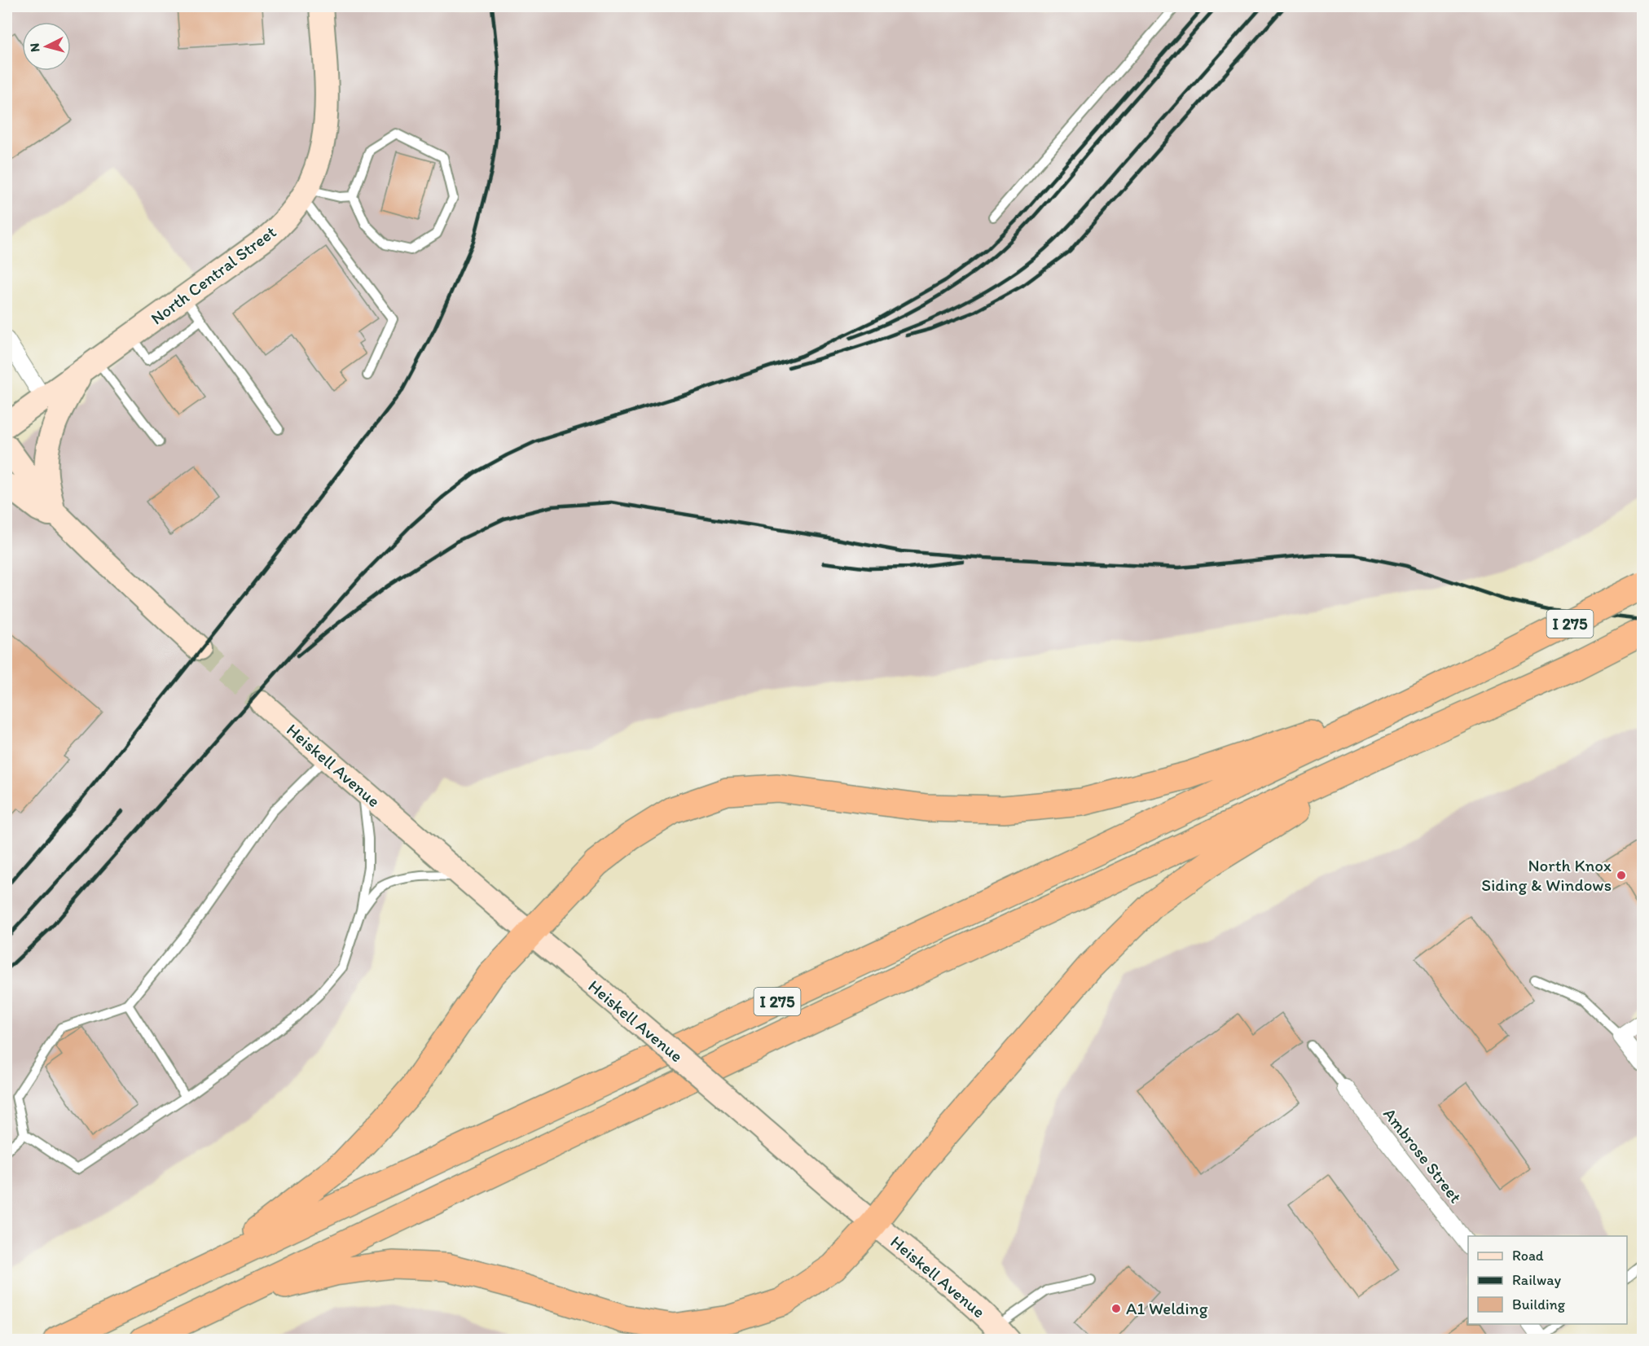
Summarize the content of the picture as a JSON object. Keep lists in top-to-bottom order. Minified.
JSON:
{"streets":{"highway":["I 275"],"street":["North Central Street","Heiskell Avenue","Ambrose Street"]},"places":["North Knox Siding & Windows","A1 Welding"],"legend":["Road","Railway","Building"],"north":"left"}
